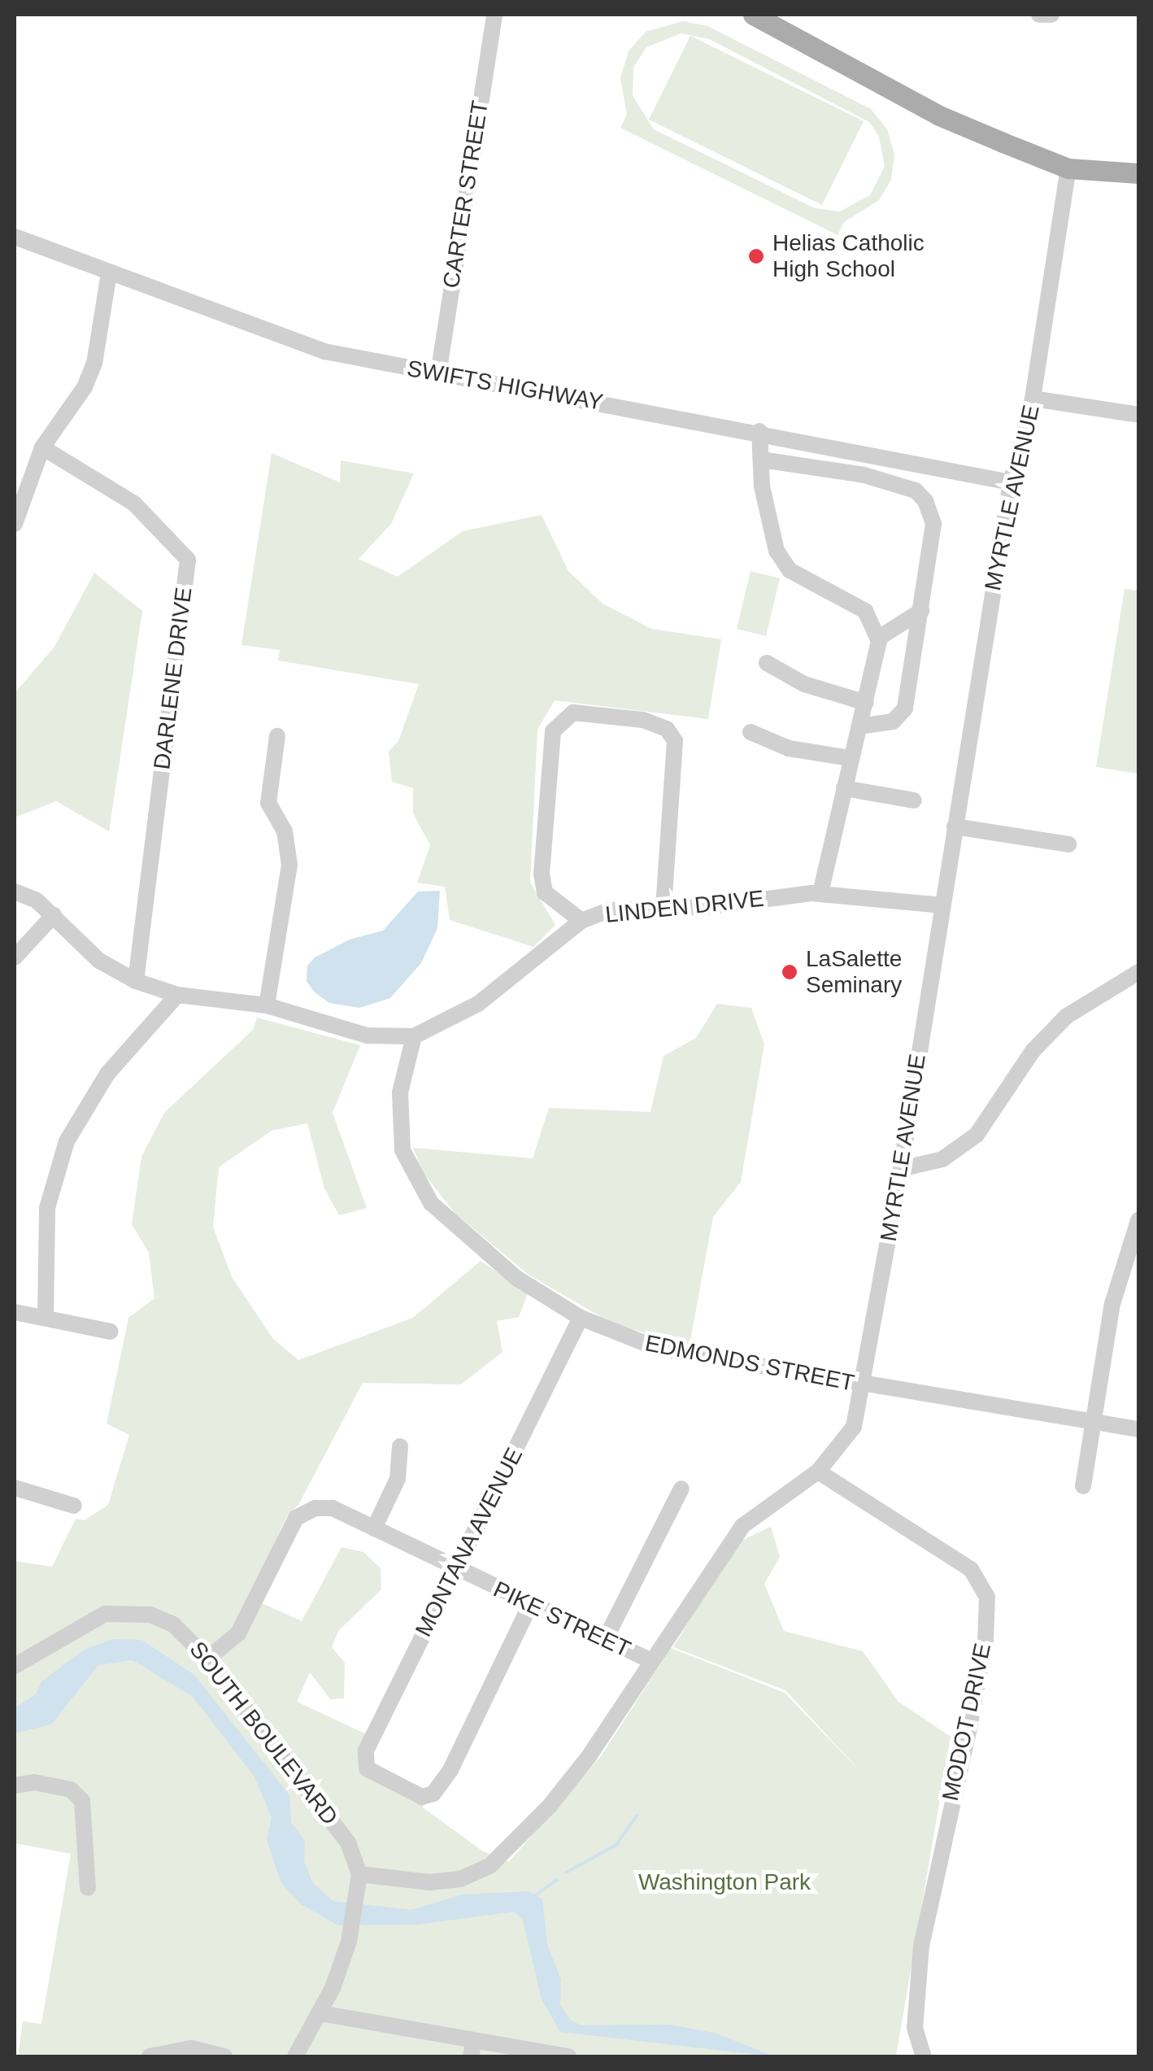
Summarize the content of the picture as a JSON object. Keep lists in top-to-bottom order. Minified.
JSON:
{"streets":{"street":["CARTER STREET","SWIFTS HIGHWAY","MYRTLE AVENUE","DARLENE DRIVE","LINDEN DRIVE","EDMONDS STREET","MONTANA AVENUE","PIKE STREET","MODOT DRIVE","SOUTH BOULEVARD"]},"crossings":[["CARTER STREET","SWIFTS HIGHWAY"],["SWIFTS HIGHWAY","MYRTLE AVENUE"],["MYRTLE AVENUE","LINDEN DRIVE"],["MYRTLE AVENUE","EDMONDS STREET"],["MYRTLE AVENUE","PIKE STREET"],["MYRTLE AVENUE","MODOT DRIVE"],["MYRTLE AVENUE","SOUTH BOULEVARD"],["DARLENE DRIVE","LINDEN DRIVE"],["LINDEN DRIVE","EDMONDS STREET"],["EDMONDS STREET","MONTANA AVENUE"],["MONTANA AVENUE","PIKE STREET"],["PIKE STREET","SOUTH BOULEVARD"]],"parks":["Washington Park"],"places":["Helias Catholic High School","LaSalette Seminary"]}
